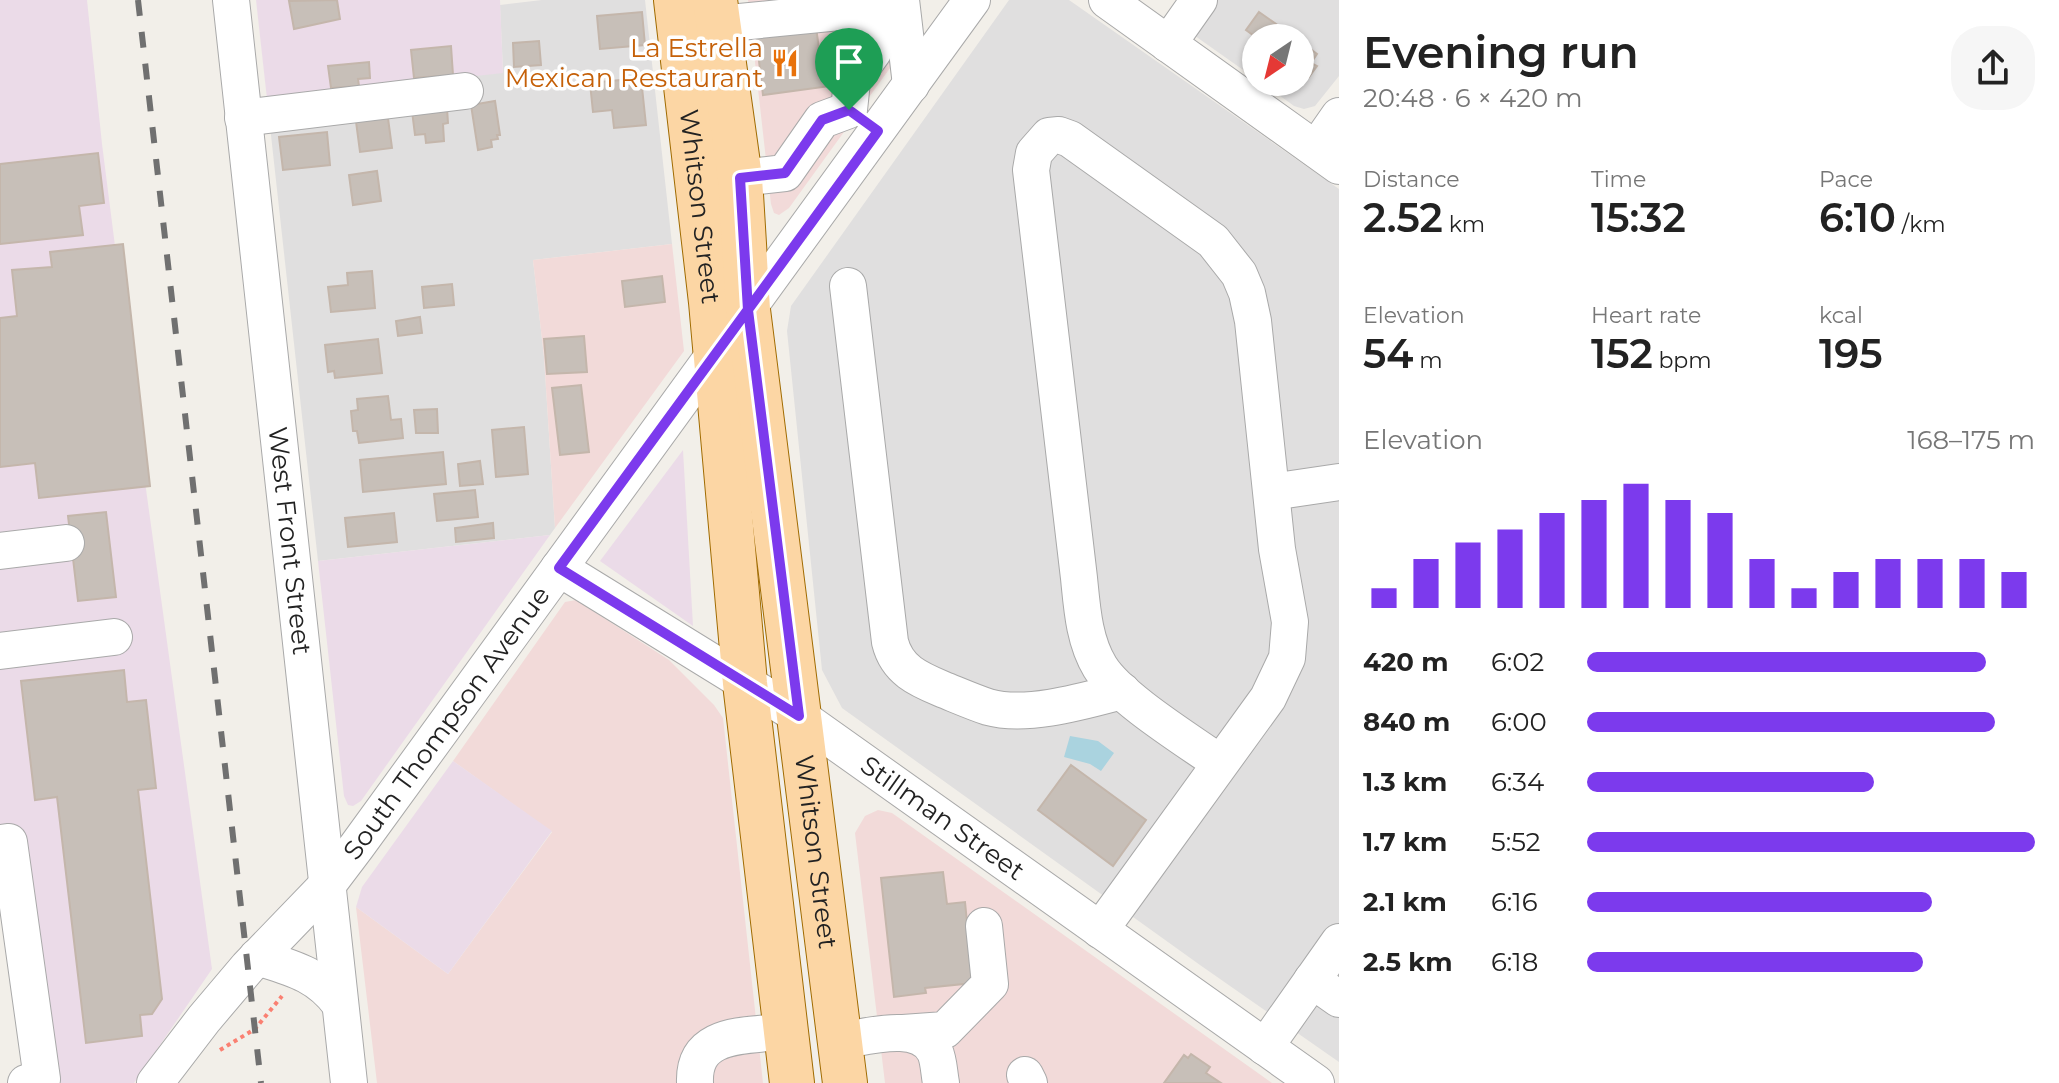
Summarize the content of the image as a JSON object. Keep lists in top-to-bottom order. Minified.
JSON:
{"streets":{"main road":["Whitson Street"],"street":["West Front Street","South Thompson Avenue","Stillman Street"]},"crossings":[["Whitson Street","South Thompson Avenue"],["Whitson Street","Stillman Street"],["West Front Street","South Thompson Avenue"],["South Thompson Avenue","Stillman Street"]],"places":{"restaurant":["La Estrella Mexican Restaurant"]},"north":"bottom left","page":{"heading":["Evening run","20:48 · 6 × 420 m"],"stats":[["Distance","2.52 km"],["Time","15:32"],["Pace","6:10 /km"],["Elevation","54 m"],["Heart rate","152 bpm"],["kcal","195"]],"chart":["Elevation","168–175 m"],"list":[{"name":"420 m","note":"6:02"},{"name":"840 m","note":"6:00"},{"name":"1.3 km","note":"6:34"},{"name":"1.7 km","note":"5:52"},{"name":"2.1 km","note":"6:16"},{"name":"2.5 km","note":"6:18"}]}}
